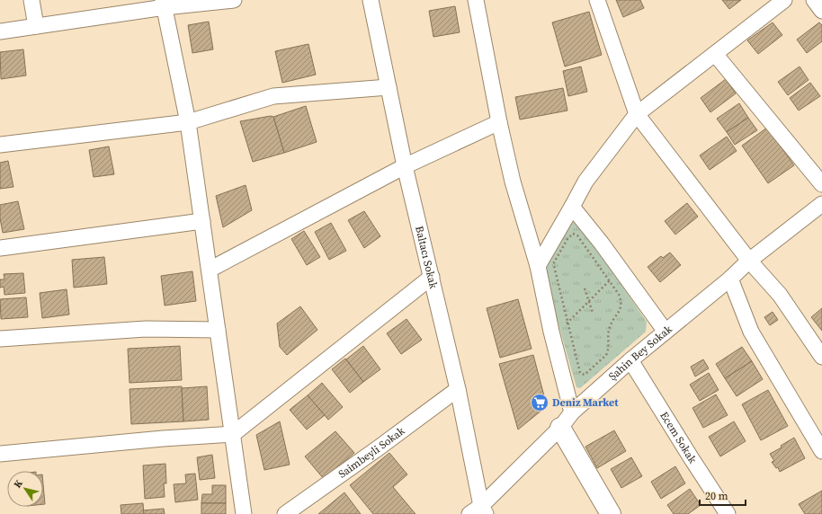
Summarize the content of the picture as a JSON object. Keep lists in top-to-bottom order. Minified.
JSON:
{"streets":{"street":["Baltacı Sokak","Şahin Bey Sokak","Ecem Sokak","Saimbeyli Sokak"]},"crossings":[["Baltacı Sokak","Şahin Bey Sokak"],["Baltacı Sokak","Saimbeyli Sokak"],["Şahin Bey Sokak","Ecem Sokak"]],"places":{"supermarket":["Deniz Market"]},"scale_bar":"20 m","north":"top left"}
